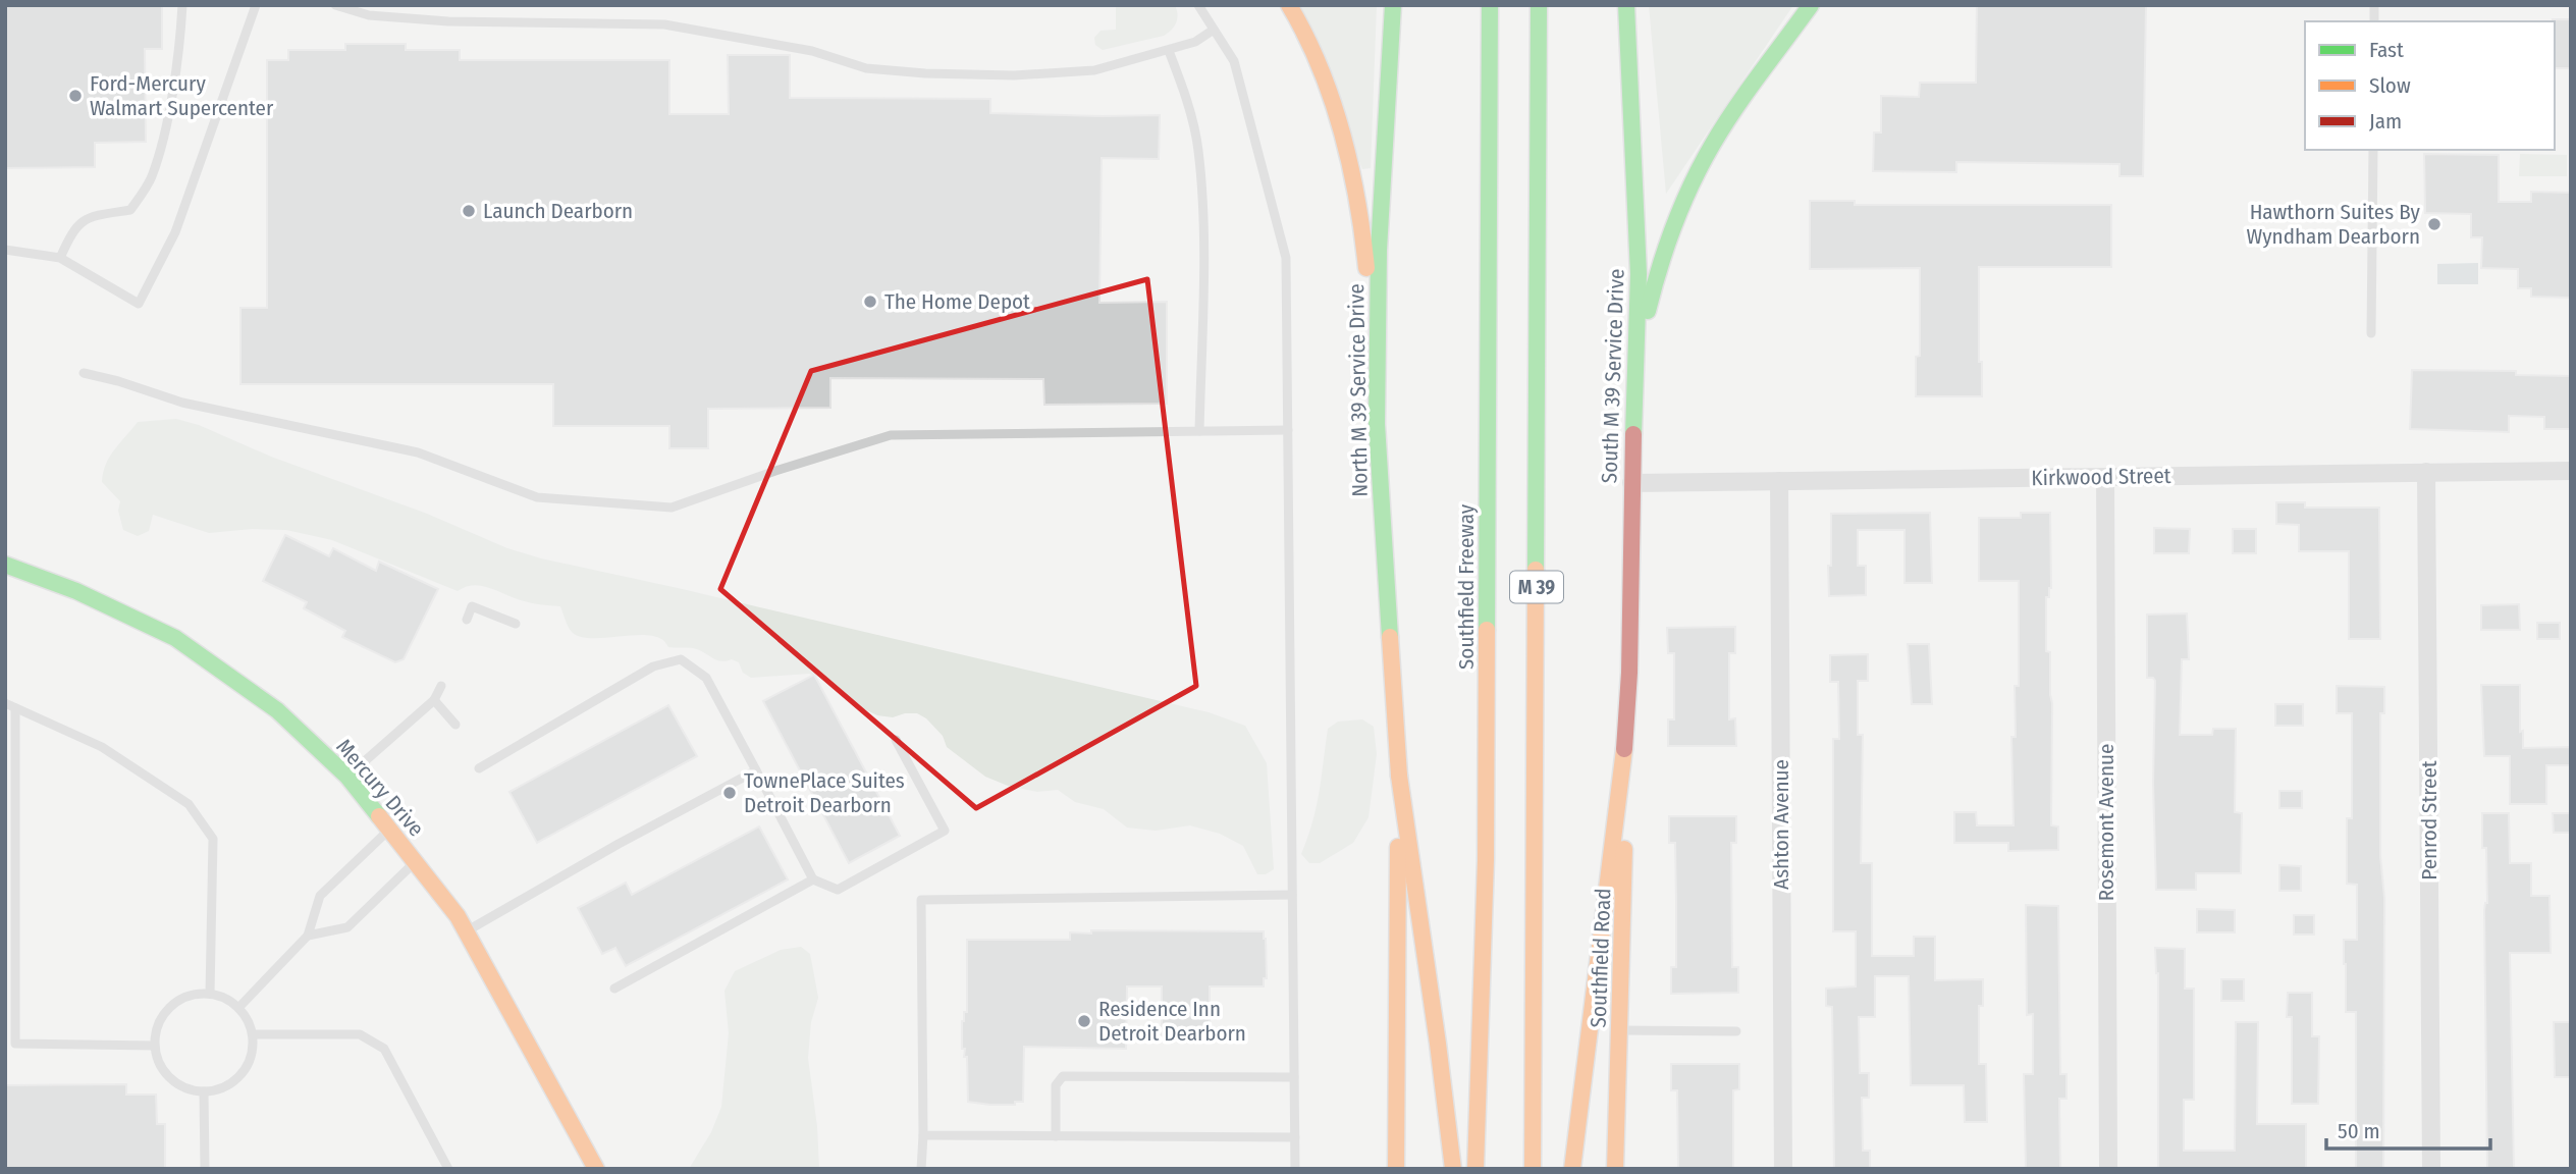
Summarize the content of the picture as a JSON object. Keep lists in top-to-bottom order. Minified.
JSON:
{"streets":{"main road":["South M 39 Service Drive","North M 39 Service Drive","Southfield Freeway","M 39","Mercury Drive","Southfield Road"],"street":["Kirkwood Street","Penrod Street","Rosemont Avenue","Ashton Avenue"]},"crossings":[["South M 39 Service Drive","Kirkwood Street"],["South M 39 Service Drive","Southfield Road"],["Kirkwood Street","Penrod Street"],["Kirkwood Street","Rosemont Avenue"],["Kirkwood Street","Ashton Avenue"]],"places":["Ford-Mercury Walmart Supercenter","Launch Dearborn","Hawthorn Suites By Wyndham Dearborn","The Home Depot","TownePlace Suites Detroit Dearborn","Residence Inn Detroit Dearborn"],"legend":["Fast","Slow","Jam"],"scale_bar":"50 m"}
